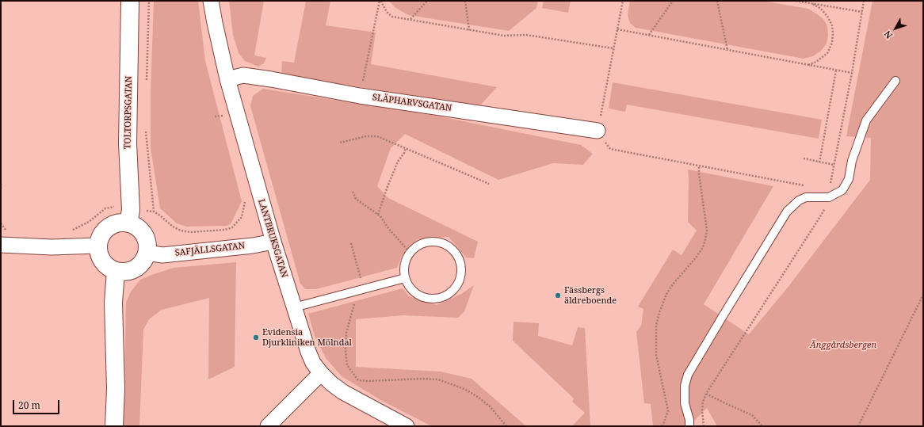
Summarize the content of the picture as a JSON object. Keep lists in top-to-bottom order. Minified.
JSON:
{"streets":{"street":["SLÄPHARVSGATAN","TOLTORPSGATAN","LANTBRUKSGATAN","SAFJÄLLSGATAN"]},"crossings":[["SLÄPHARVSGATAN","LANTBRUKSGATAN"],["TOLTORPSGATAN","SAFJÄLLSGATAN"],["LANTBRUKSGATAN","SAFJÄLLSGATAN"]],"parks":["Änggårdsbergen"],"places":["Fässbergs äldreboende","Evidensia Djurkliniken Mölndal"],"scale_bar":"20 m","north":"bottom left"}
